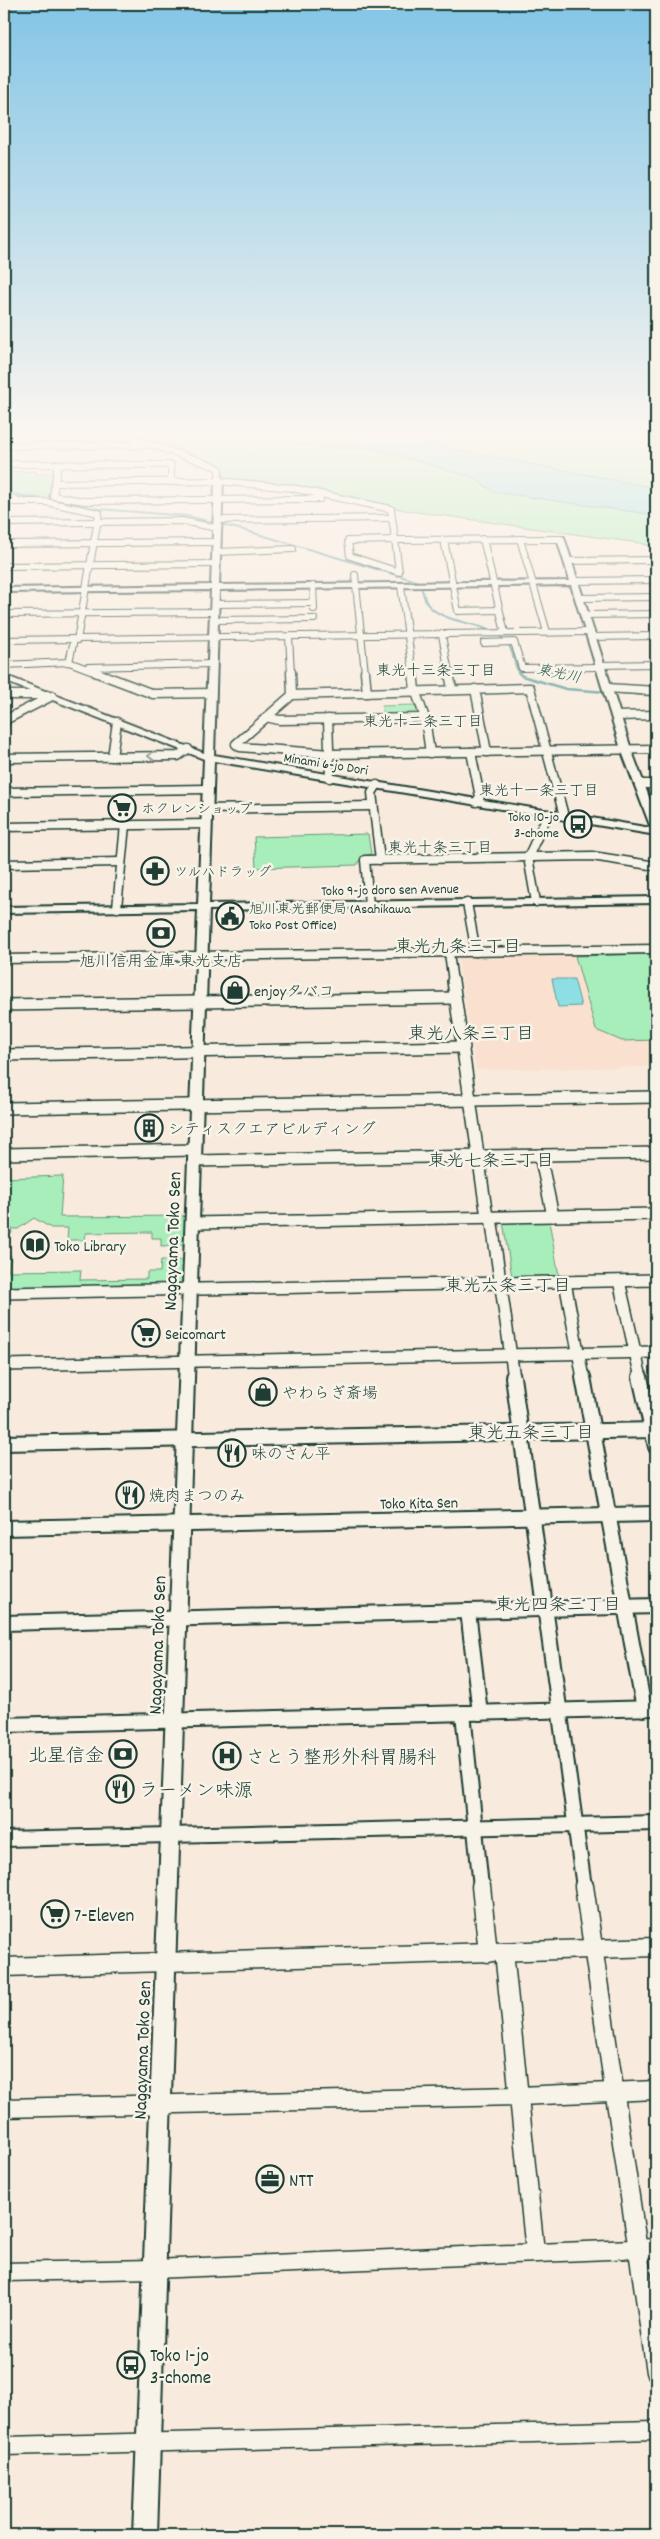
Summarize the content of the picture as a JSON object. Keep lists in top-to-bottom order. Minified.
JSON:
{"streets":{"street":["Minami 6-jo Dori","Toko 9-jo doro sen Avenue","Nagayama Toko Sen","Toko Kita Sen"]},"crossings":[["Minami 6-jo Dori","Nagayama Toko Sen"],["Toko 9-jo doro sen Avenue","Nagayama Toko Sen"],["Nagayama Toko Sen","Toko Kita Sen"]],"districts":["東光十三条三丁目","東光十二条三丁目","東光十一条三丁目","東光十条三丁目","東光九条三丁目","東光八条三丁目","東光七条三丁目","東光六条三丁目","東光五条三丁目","東光四条三丁目"],"water":["東光川"],"places":{"supermarket":["ホクレンショップ","Seicomart","7-Eleven"],"bus stop":["Toko 10-jo 3-chome","Toko 1-jo 3-chome"],"pharmacy":["ツルハドラッグ"],"public building":["旭川東光郵便局 (Asahikawa Toko Post Office)"],"bank":["旭川信用金庫 東光支店","北星信金"],"shop":["enjoyタバコ","やわらぎ斎場"],"building":["シティスクエアビルディング"],"library":["Toko Library"],"restaurant":["味のさん平","焼肉まつのみ","ラーメン味源"],"hospital":["さとう整形外科胃腸科"],"office":["NTT"]}}
